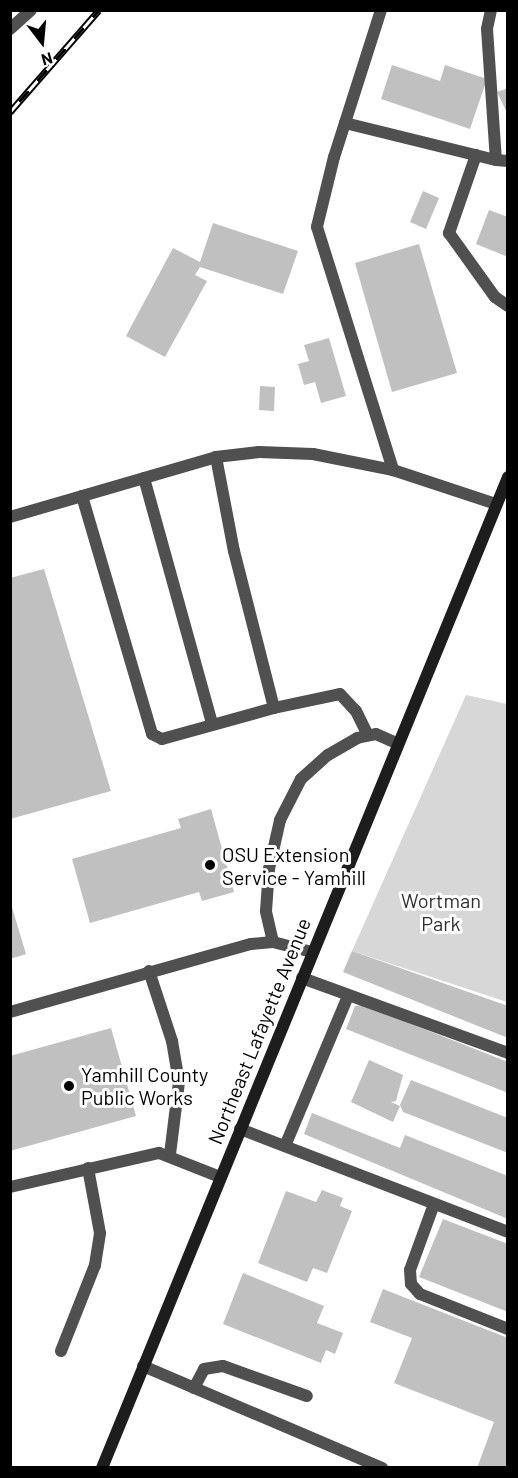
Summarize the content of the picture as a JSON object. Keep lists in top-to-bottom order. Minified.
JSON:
{"streets":{"main road":["Northeast Lafayette Avenue"]},"parks":["Wortman Park"],"places":["OSU Extension Service - Yamhill","Yamhill County Public Works"],"north":"bottom"}
